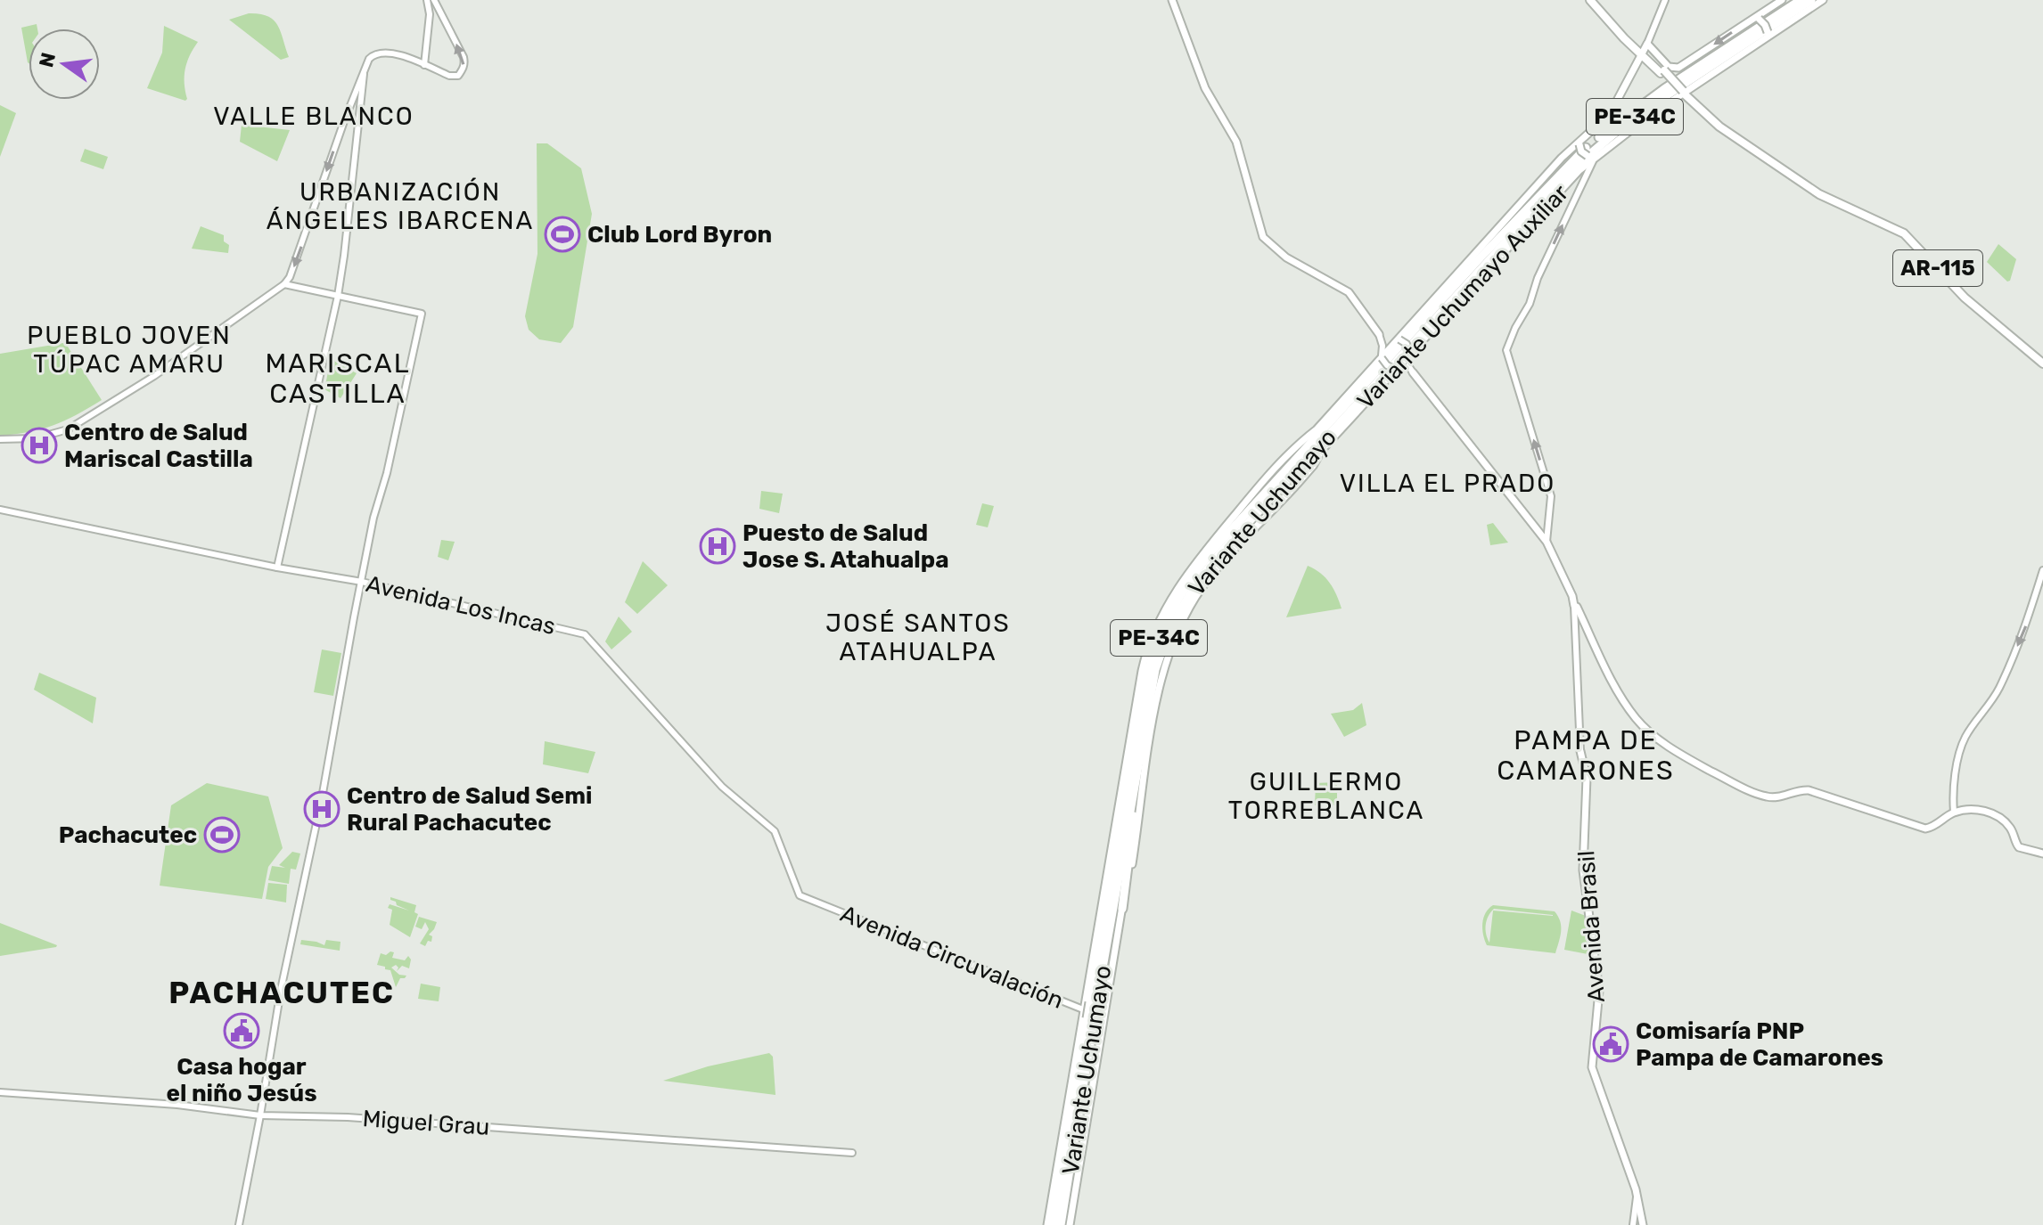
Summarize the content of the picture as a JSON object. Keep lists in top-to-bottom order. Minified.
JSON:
{"streets":{"highway":["PE-34C","Variante Uchumayo"],"main road":["AR-115","Variante Uchumayo Auxiliar","Avenida Brasil"],"street":["Avenida Los Incas","Avenida Circuvalación","Miguel Grau"]},"crossings":[["Variante Uchumayo Auxiliar","Variante Uchumayo"],["Variante Uchumayo Auxiliar","Avenida Circuvalación"],["Variante Uchumayo","Avenida Circuvalación"],["Avenida Los Incas","Avenida Circuvalación"]],"districts":["VALLE BLANCO","URBANIZACIÓN ÁNGELES IBARCENA","PUEBLO JOVEN TÚPAC AMARU","MARISCAL CASTILLA","VILLA EL PRADO","JOSÉ SANTOS ATAHUALPA","PAMPA DE CAMARONES","GUILLERMO TORREBLANCA","PACHACUTEC"],"places":{"sports":["Club Lord Byron","Pachacutec"],"hospital":["Centro de Salud Mariscal Castilla","Puesto de Salud Jose S. Atahualpa","Centro de Salud Semi Rural Pachacutec"],"public building":["Casa hogar el niño Jesús","Comisaría PNP Pampa de Camarones"]},"north":"left"}
